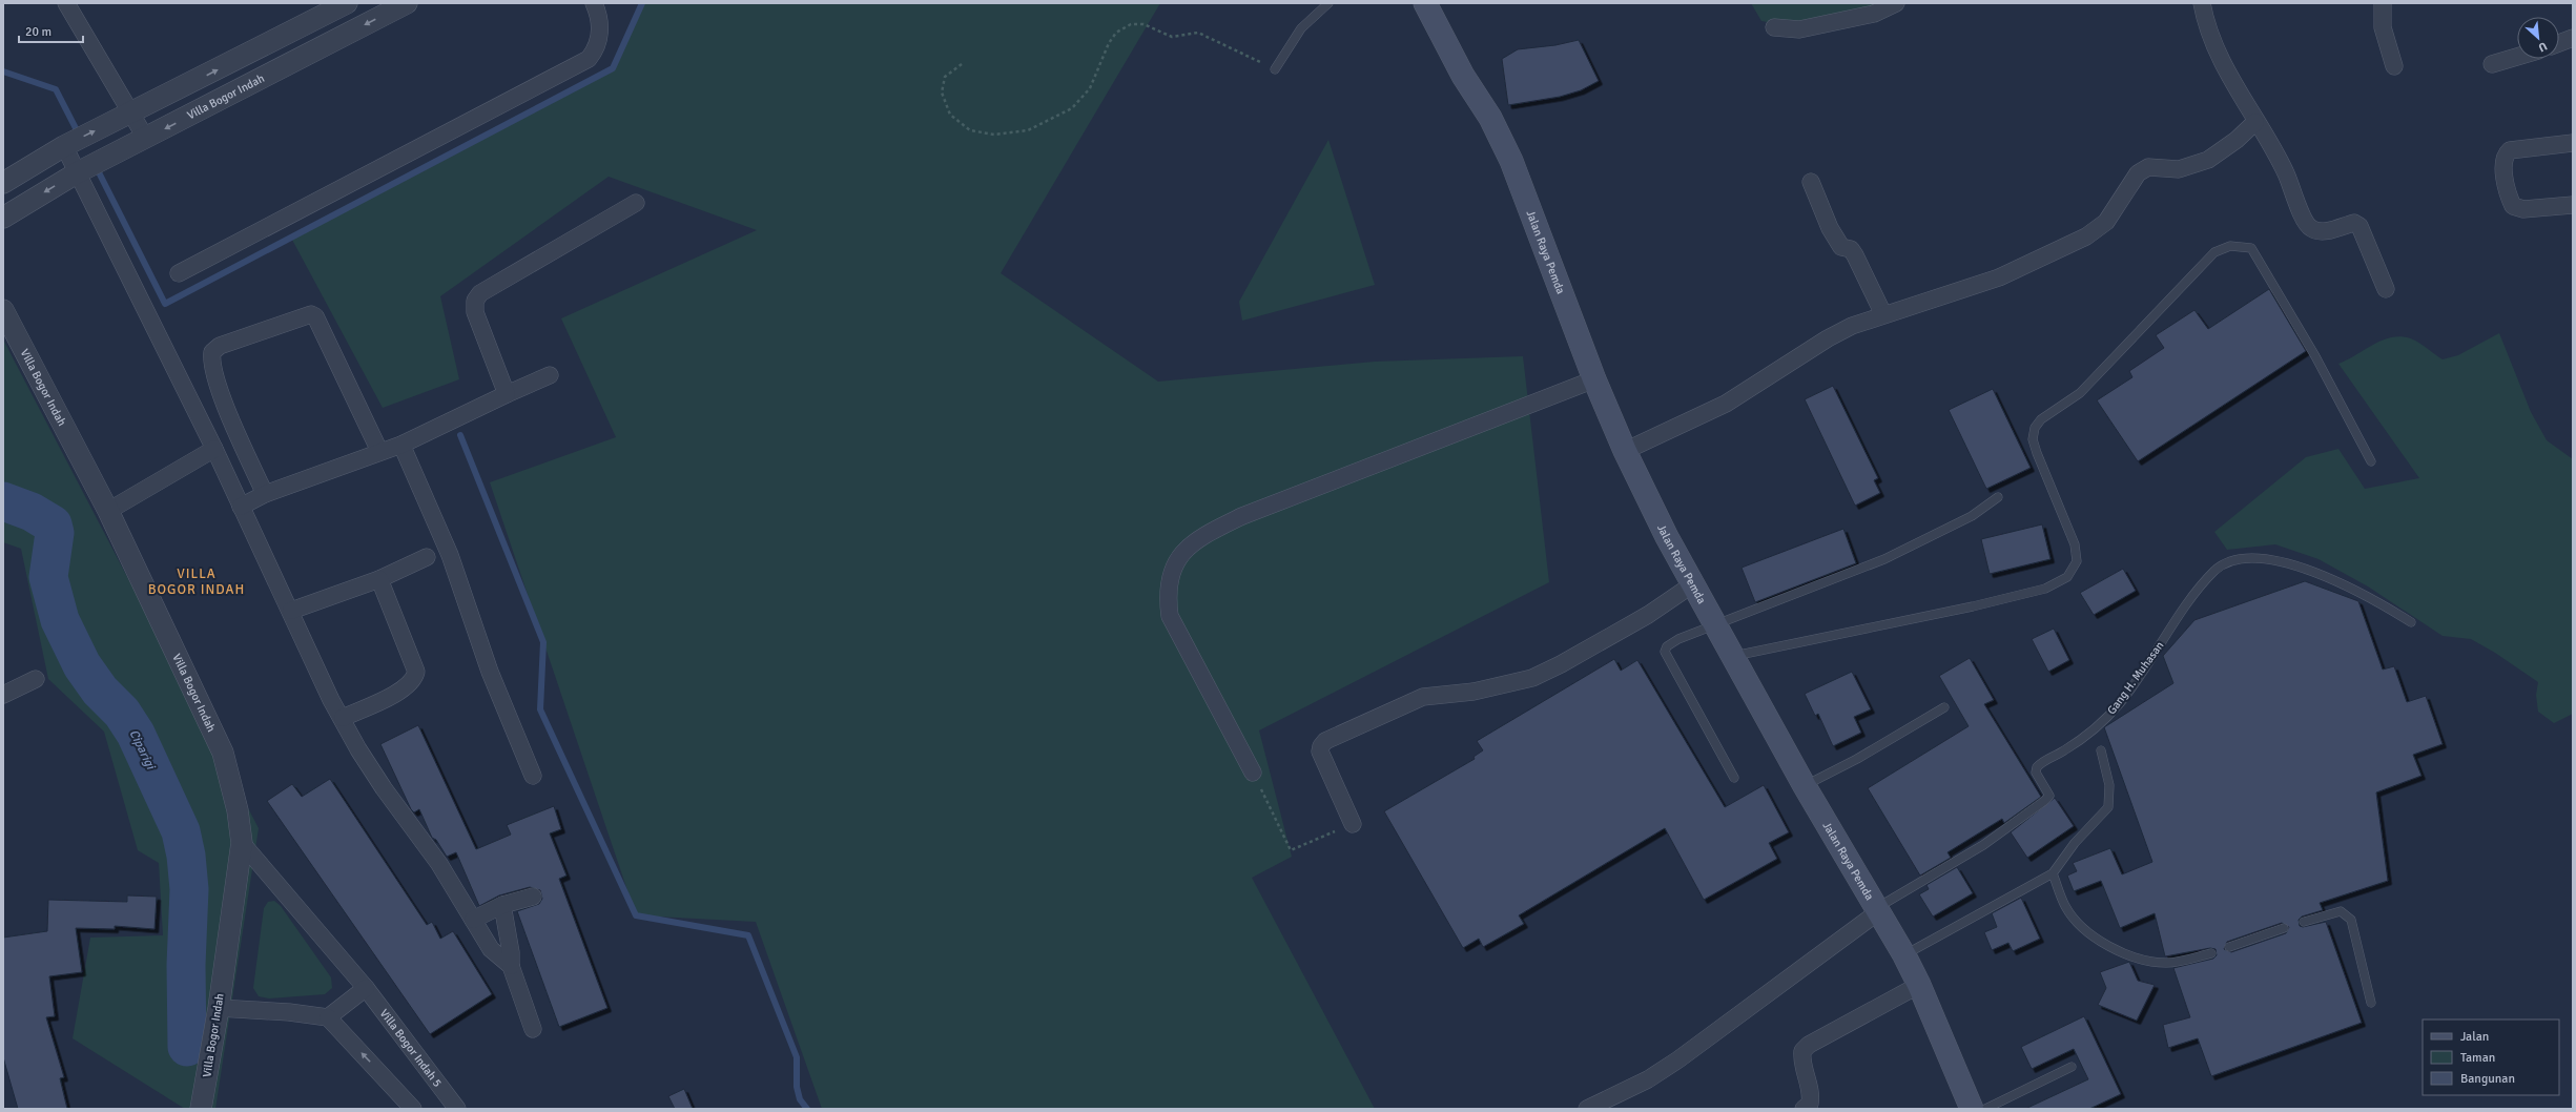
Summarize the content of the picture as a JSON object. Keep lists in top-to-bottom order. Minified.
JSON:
{"streets":{"main road":["Jalan Raya Pemda"],"street":["Villa Bogor Indah","Villa Bogor Indah 5"],"lane":["Gang H. Muhasan"]},"crossings":[["Villa Bogor Indah","Villa Bogor Indah 5"],["Jalan Raya Pemda","Gang H. Muhasan"]],"districts":["VILLA BOGOR INDAH"],"water":["Ciparigi"],"legend":["Jalan","Taman","Bangunan"],"scale_bar":"20 m","north":"bottom right"}
